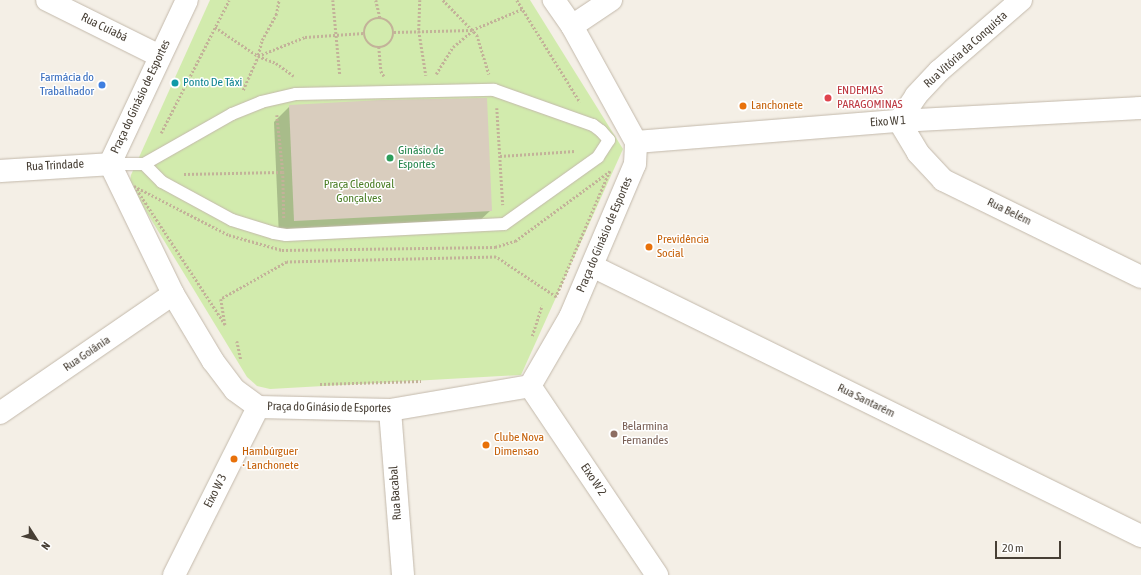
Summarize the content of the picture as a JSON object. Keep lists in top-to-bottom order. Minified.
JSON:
{"streets":{"street":["Rua Cuiabá","Rua Vitória da Conquista","Praça do Ginásio de Esportes","Eixo W 1","Rua Trindade","Rua Belém","Rua Goiânia","Rua Santarém","Eixo W 2","Eixo W 3","Rua Bacabal"]},"crossings":[["Rua Cuiabá","Praça do Ginásio de Esportes"],["Rua Vitória da Conquista","Eixo W 1"],["Rua Vitória da Conquista","Rua Belém"],["Praça do Ginásio de Esportes","Eixo W 1"],["Praça do Ginásio de Esportes","Rua Trindade"],["Praça do Ginásio de Esportes","Rua Goiânia"],["Praça do Ginásio de Esportes","Rua Santarém"],["Praça do Ginásio de Esportes","Eixo W 2"],["Praça do Ginásio de Esportes","Eixo W 3"],["Praça do Ginásio de Esportes","Rua Bacabal"],["Eixo W 1","Rua Belém"]],"parks":["Praça Cleodoval Gonçalves"],"places":["Ponto De Táxi","Farmácia do Trabalhador","ENDEMIAS PARAGOMINAS","Lanchonete","Ginásio de Esportes","Previdência Social","Belarmina Fernandes","Clube Nova Dimensao","Hambúrguer • Lanchonete"],"scale_bar":"20 m","north":"bottom right"}
